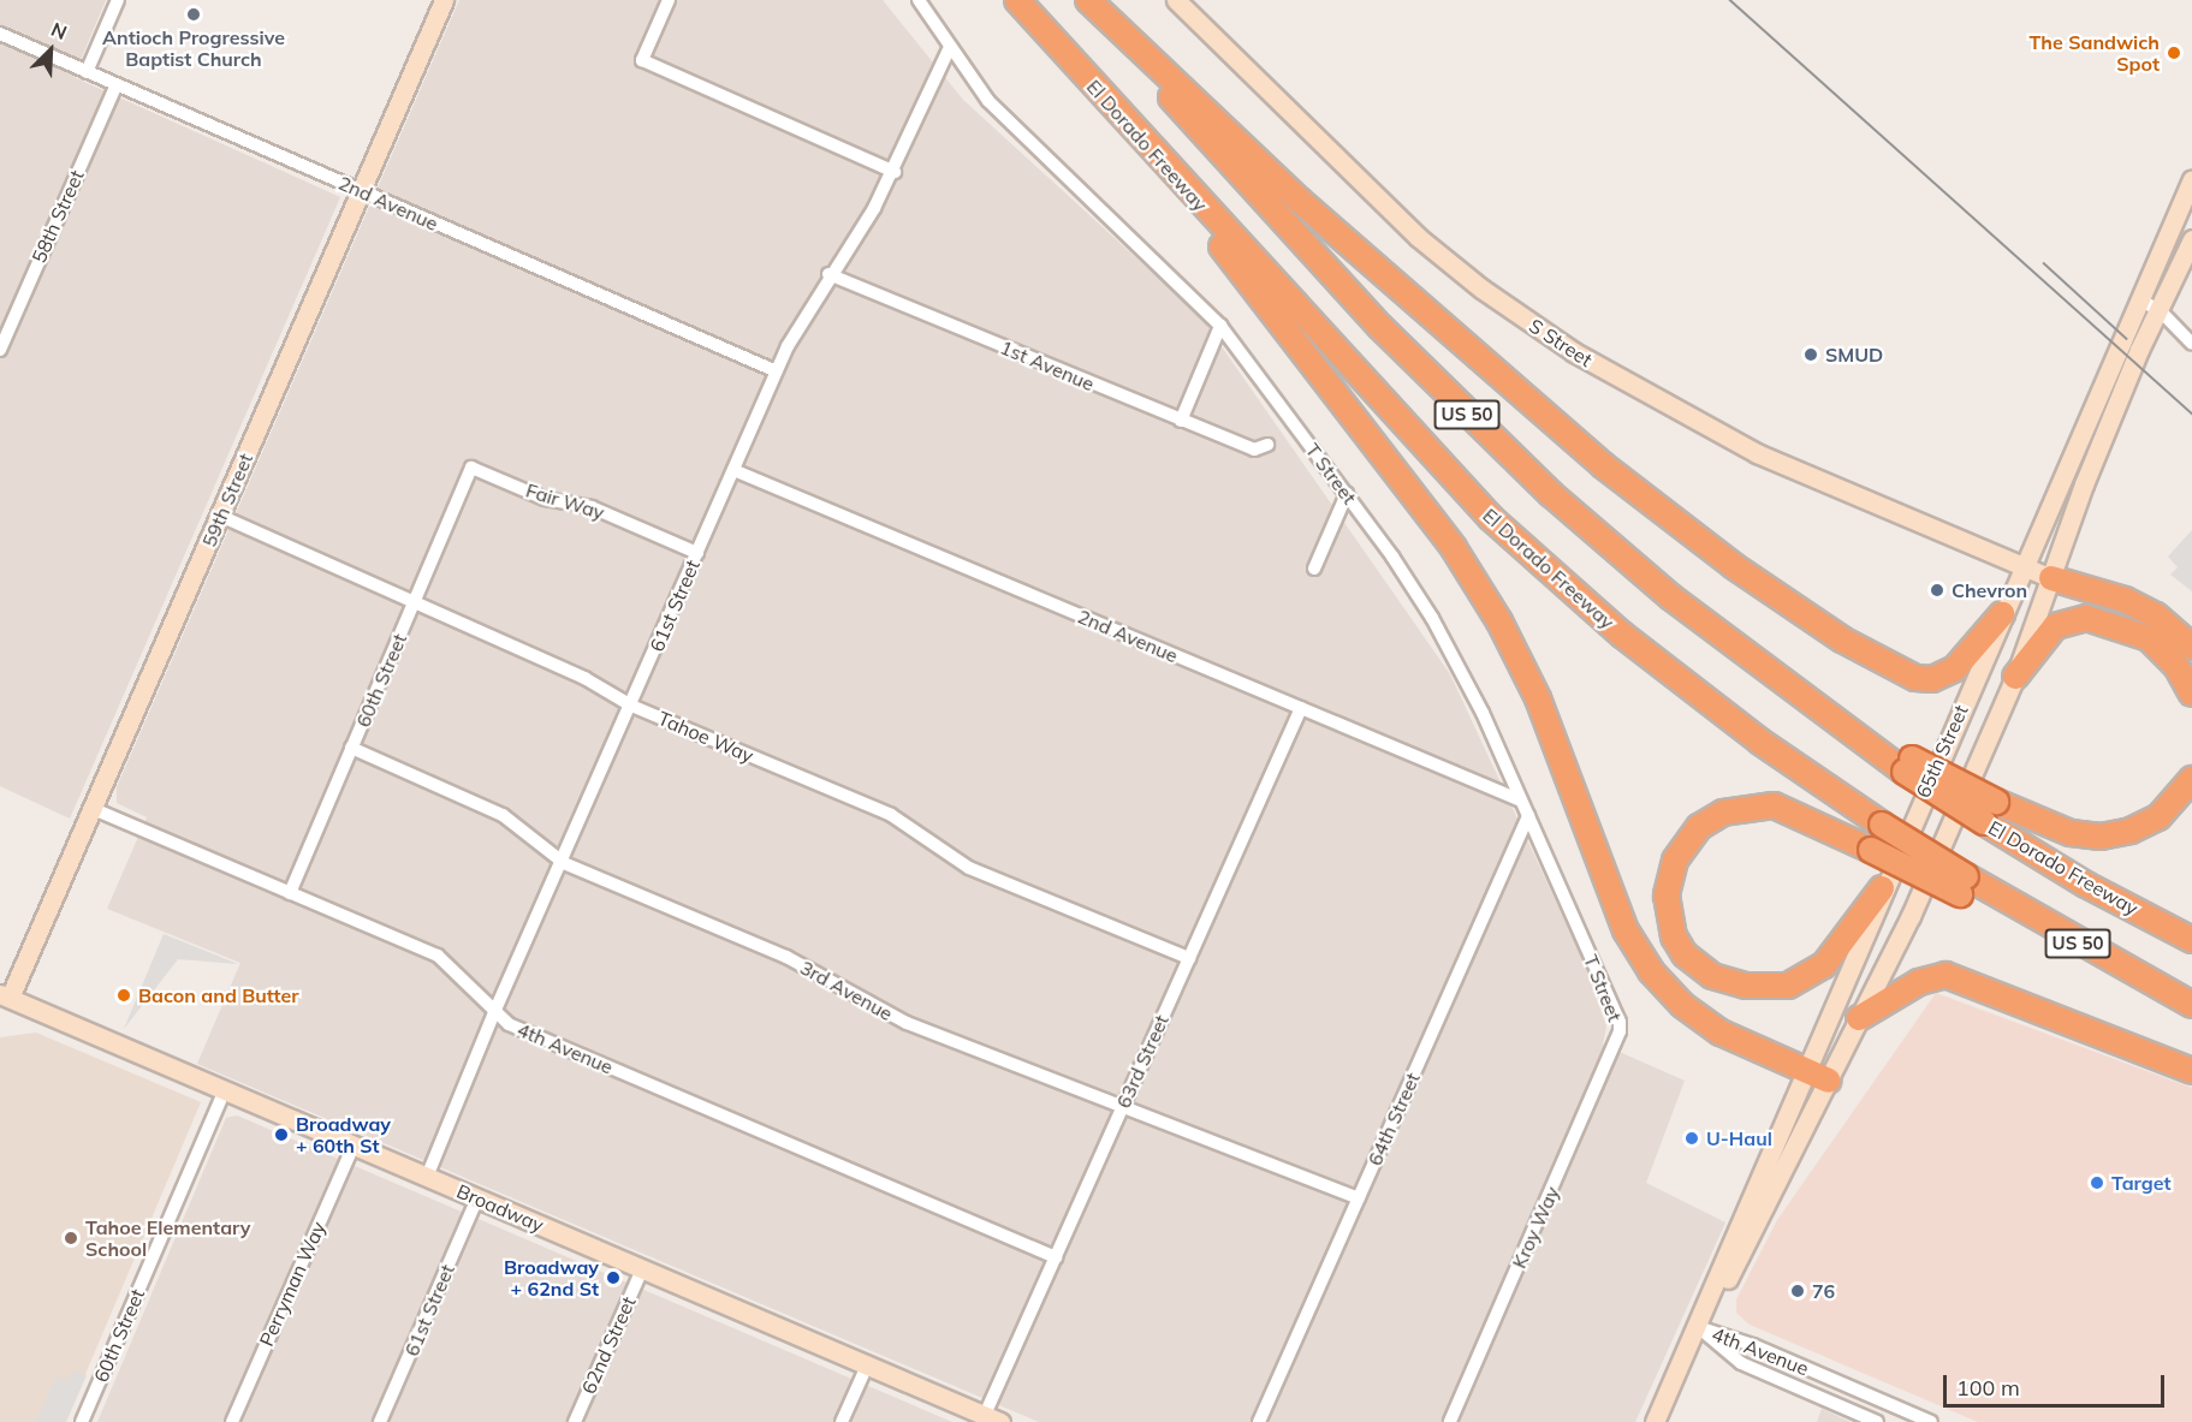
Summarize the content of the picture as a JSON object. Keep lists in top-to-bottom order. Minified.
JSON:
{"streets":{"highway":["El Dorado Freeway","US 50"],"main road":["S Street","59th Street","65th Street","Broadway"],"street":["2nd Avenue","58th Street","1st Avenue","T Street","Fair Way","61st Street","60th Street","Tahoe Way","3rd Avenue","4th Avenue","63rd Street","64th Street","Kroy Way","Perryman Way","62nd Street"]},"crossings":[["2nd Avenue","58th Street"],["2nd Avenue","T Street"],["2nd Avenue","59th Street"],["2nd Avenue","61st Street"],["2nd Avenue","63rd Street"],["S Street","65th Street"],["1st Avenue","61st Street"],["T Street","61st Street"],["T Street","64th Street"],["T Street","Kroy Way"],["59th Street","Tahoe Way"],["59th Street","4th Avenue"],["59th Street","Broadway"],["Fair Way","61st Street"],["Fair Way","60th Street"],["61st Street","Tahoe Way"],["61st Street","3rd Avenue"],["61st Street","4th Avenue"],["61st Street","Broadway"],["60th Street","Tahoe Way"],["60th Street","3rd Avenue"],["60th Street","4th Avenue"],["60th Street","Broadway"],["Tahoe Way","63rd Street"],["65th Street","4th Avenue"],["3rd Avenue","63rd Street"],["3rd Avenue","64th Street"],["4th Avenue","63rd Street"],["63rd Street","Broadway"],["Broadway","Perryman Way"],["Broadway","62nd Street"]],"places":["Antioch Progressive Baptist Church","The Sandwich Spot","SMUD","Chevron","Bacon and Butter","Broadway + 60th St","U-Haul","Target","Tahoe Elementary School","Broadway + 62nd St","76"],"scale_bar":"100 m","north":"top right"}
